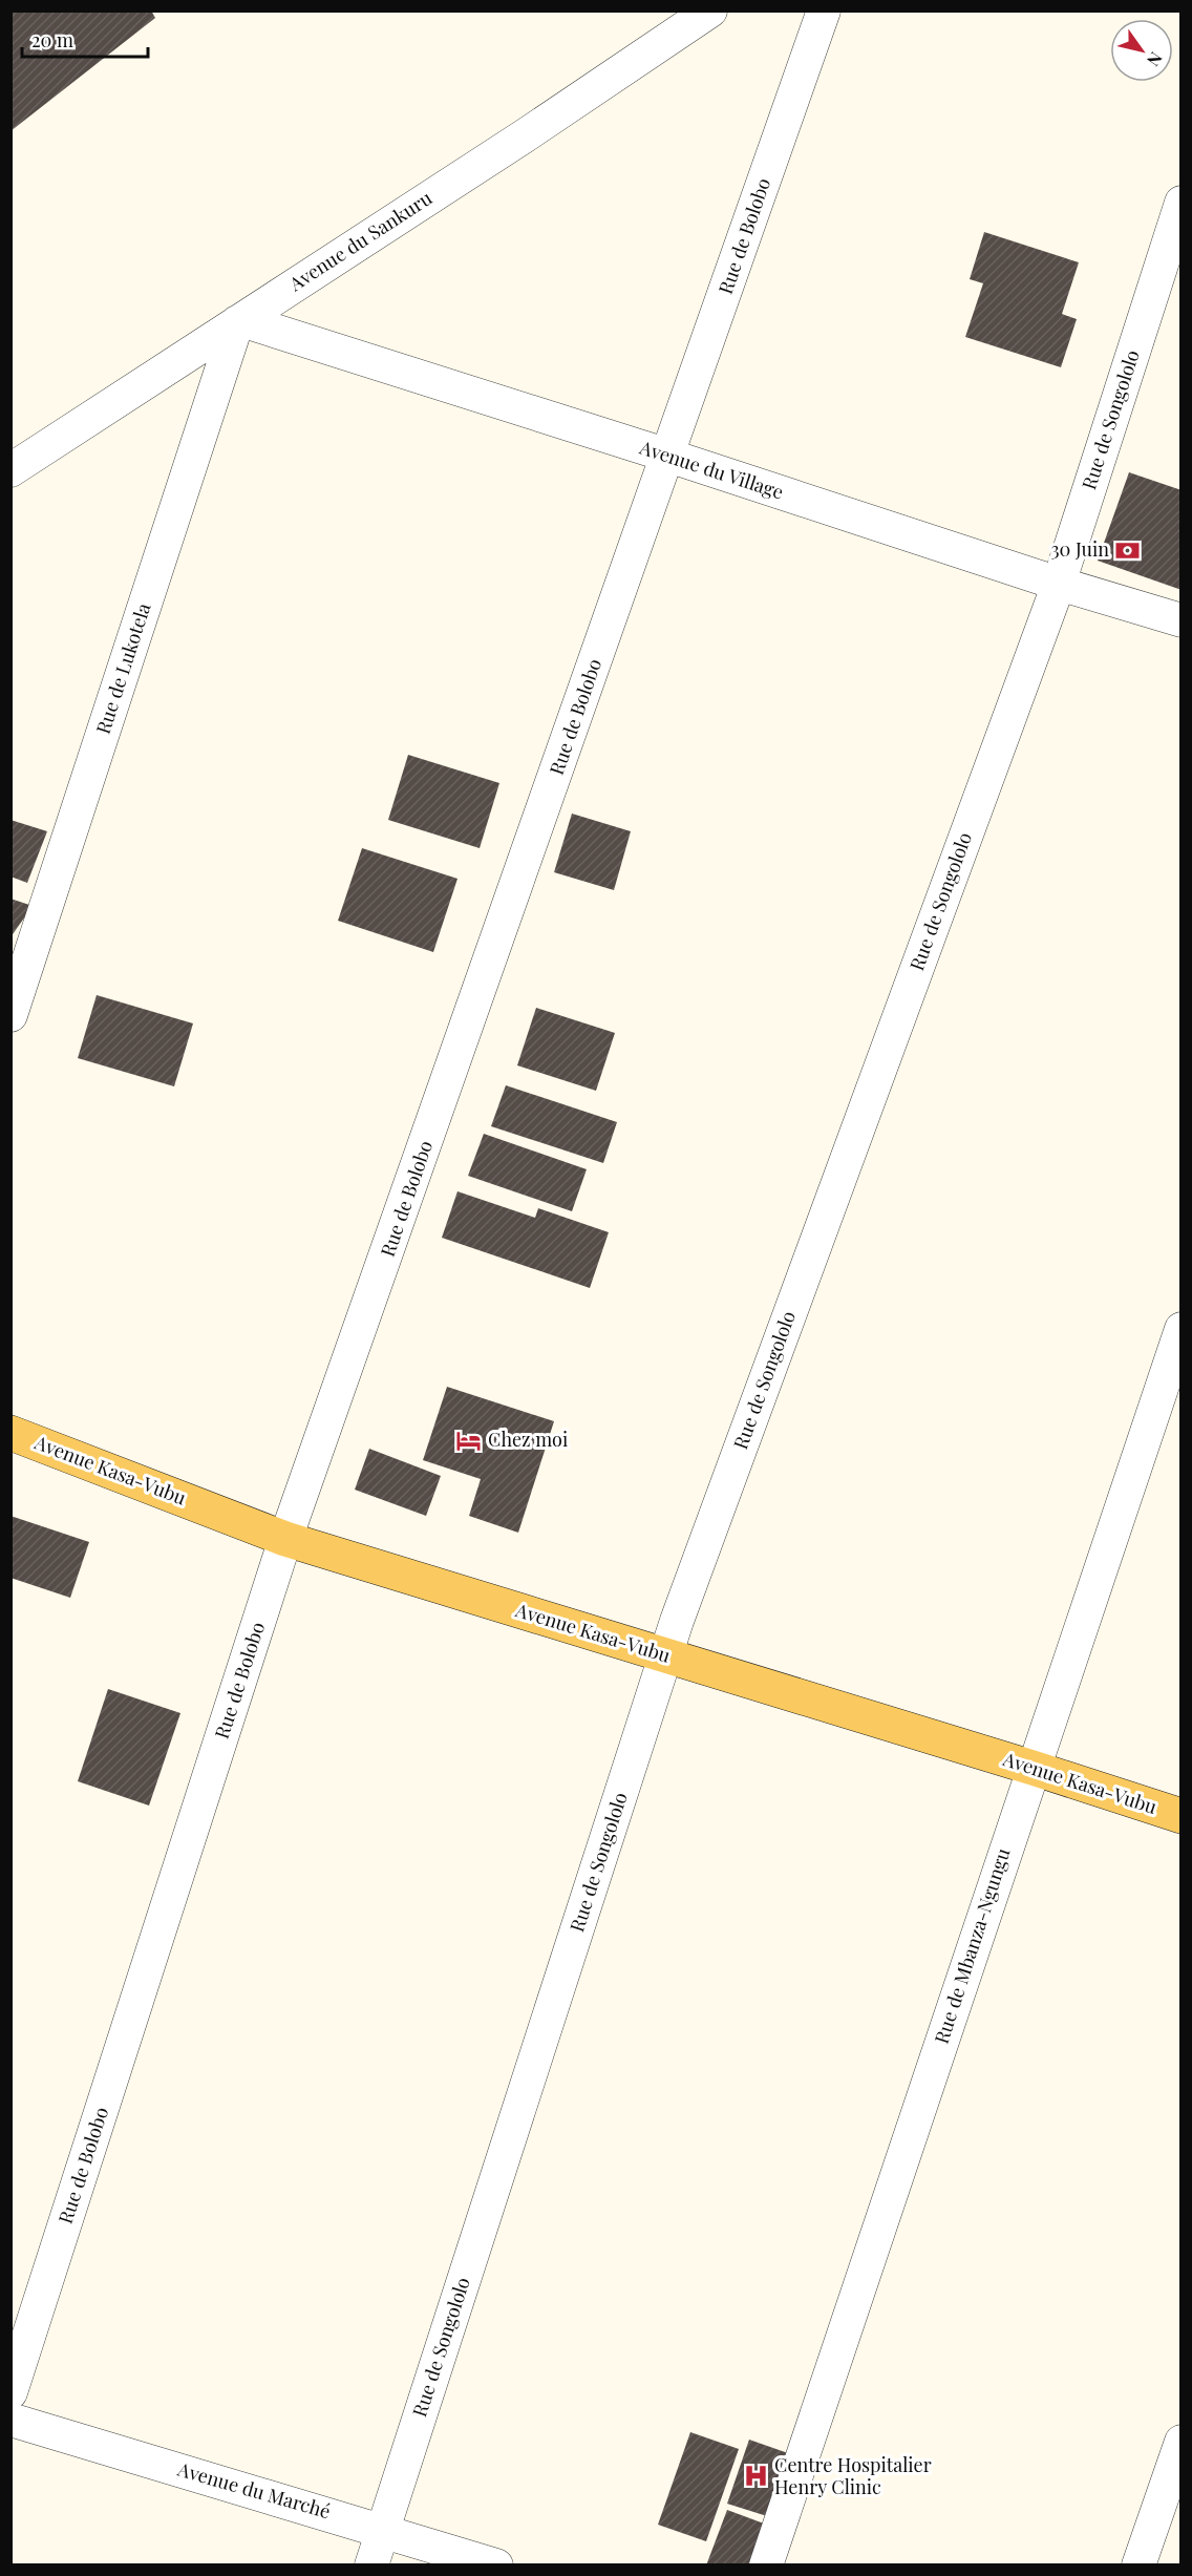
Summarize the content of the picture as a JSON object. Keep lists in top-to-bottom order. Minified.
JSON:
{"streets":{"main road":["Avenue Kasa-Vubu"],"street":["Rue de Bolobo","Avenue du Sankuru","Rue de Songololo","Avenue du Village","Rue de Lukotela","Rue de Mbanza-Ngungu","Avenue du Marché"]},"crossings":[["Rue de Bolobo","Avenue du Village"],["Rue de Bolobo","Avenue Kasa-Vubu"],["Avenue du Sankuru","Avenue du Village"],["Avenue du Sankuru","Rue de Lukotela"],["Rue de Songololo","Avenue du Village"],["Rue de Songololo","Avenue Kasa-Vubu"],["Rue de Songololo","Avenue du Marché"],["Avenue du Village","Rue de Lukotela"],["Avenue Kasa-Vubu","Rue de Mbanza-Ngungu"]],"places":{"bank":["30 Juin"],"hotel":["Chez moi"],"hospital":["Centre Hospitalier Henry Clinic"]},"scale_bar":"20 m","north":"bottom right"}
